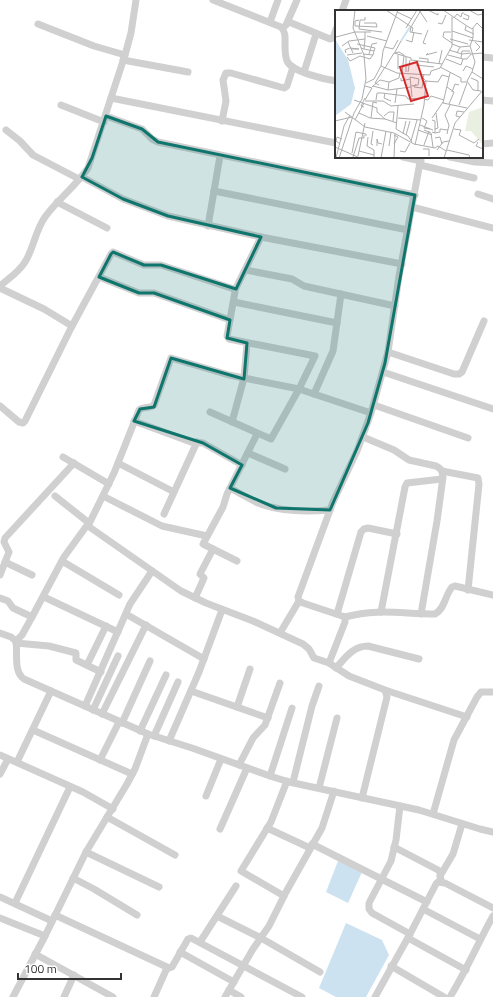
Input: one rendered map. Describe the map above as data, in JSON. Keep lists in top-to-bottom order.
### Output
{
  "scale_bar": "100 m"
}
